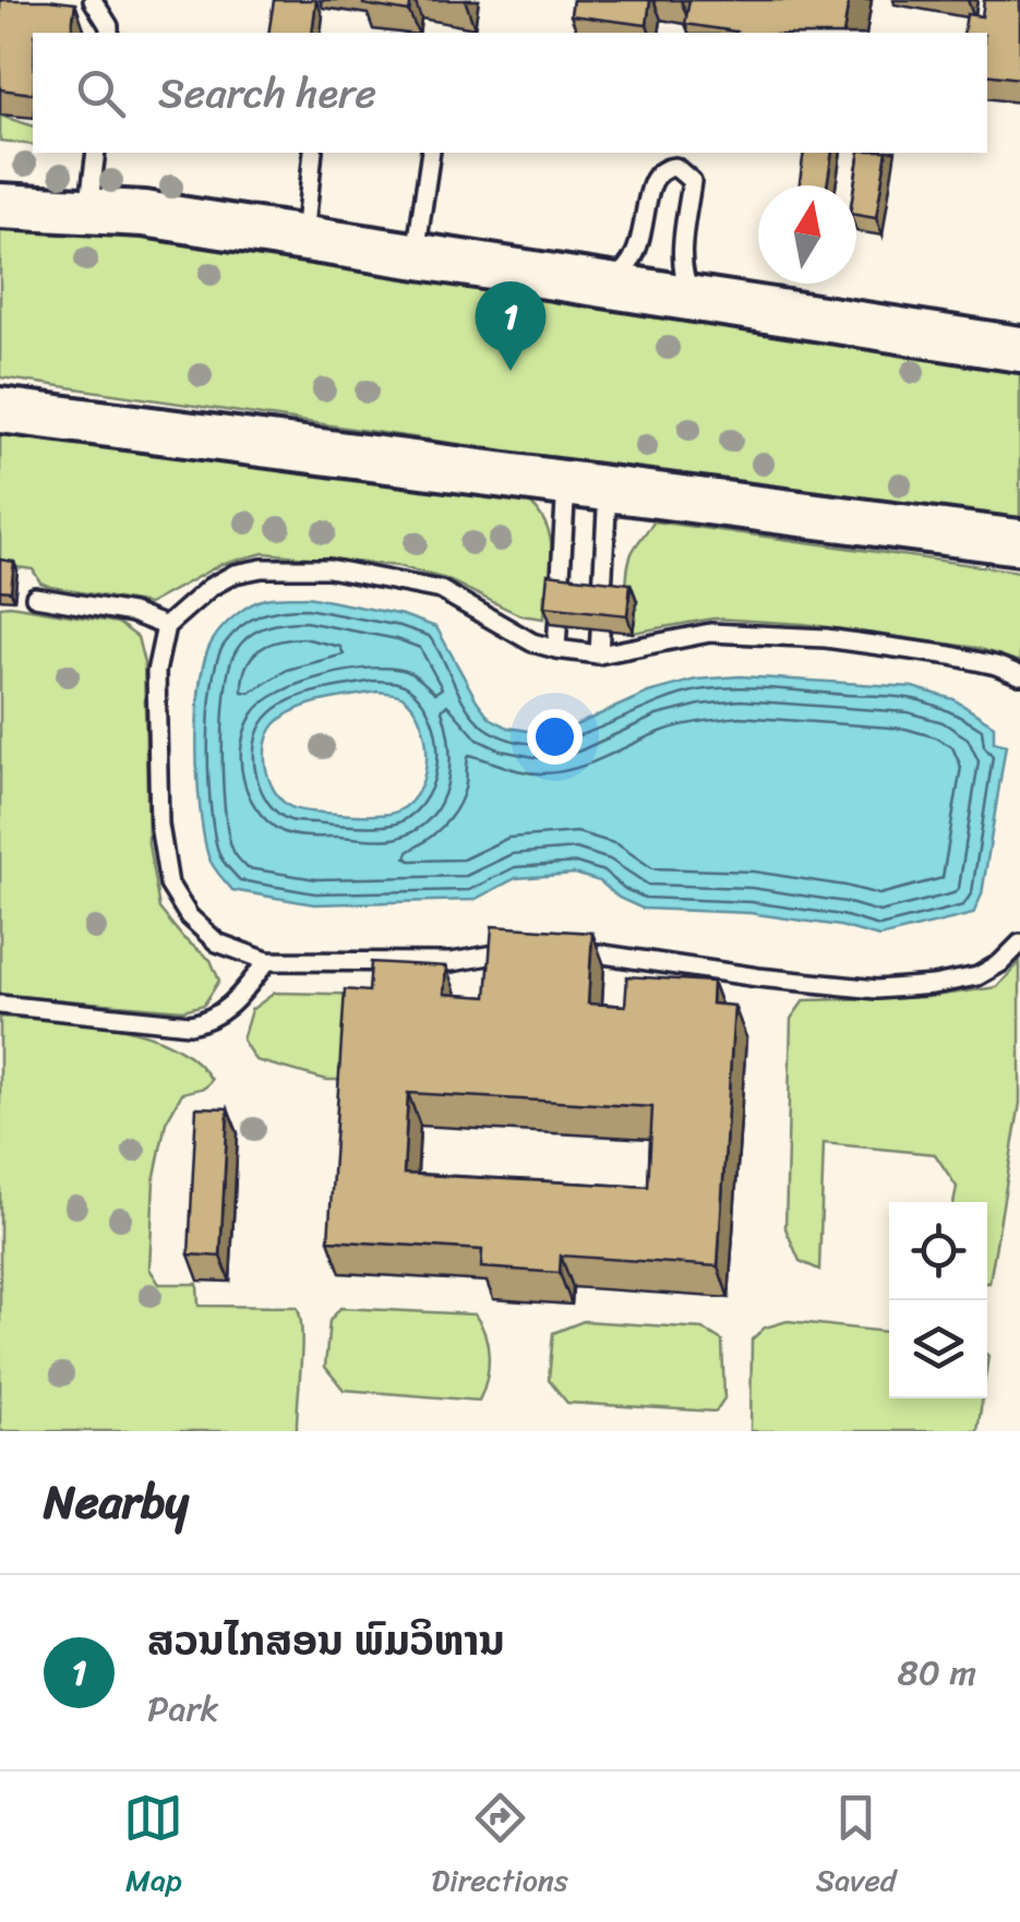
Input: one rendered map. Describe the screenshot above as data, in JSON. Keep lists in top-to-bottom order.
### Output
{
  "north": "top",
  "page": {
    "search": "Search here",
    "pins": "1",
    "heading": "Nearby",
    "list": [
      {
        "mark": "1",
        "name": "ສວນໄກສອນ ພົມວິຫານ",
        "note": "Park",
        "value": "80 m"
      }
    ],
    "nav": ["Map", "Directions", "Saved"]
  }
}
